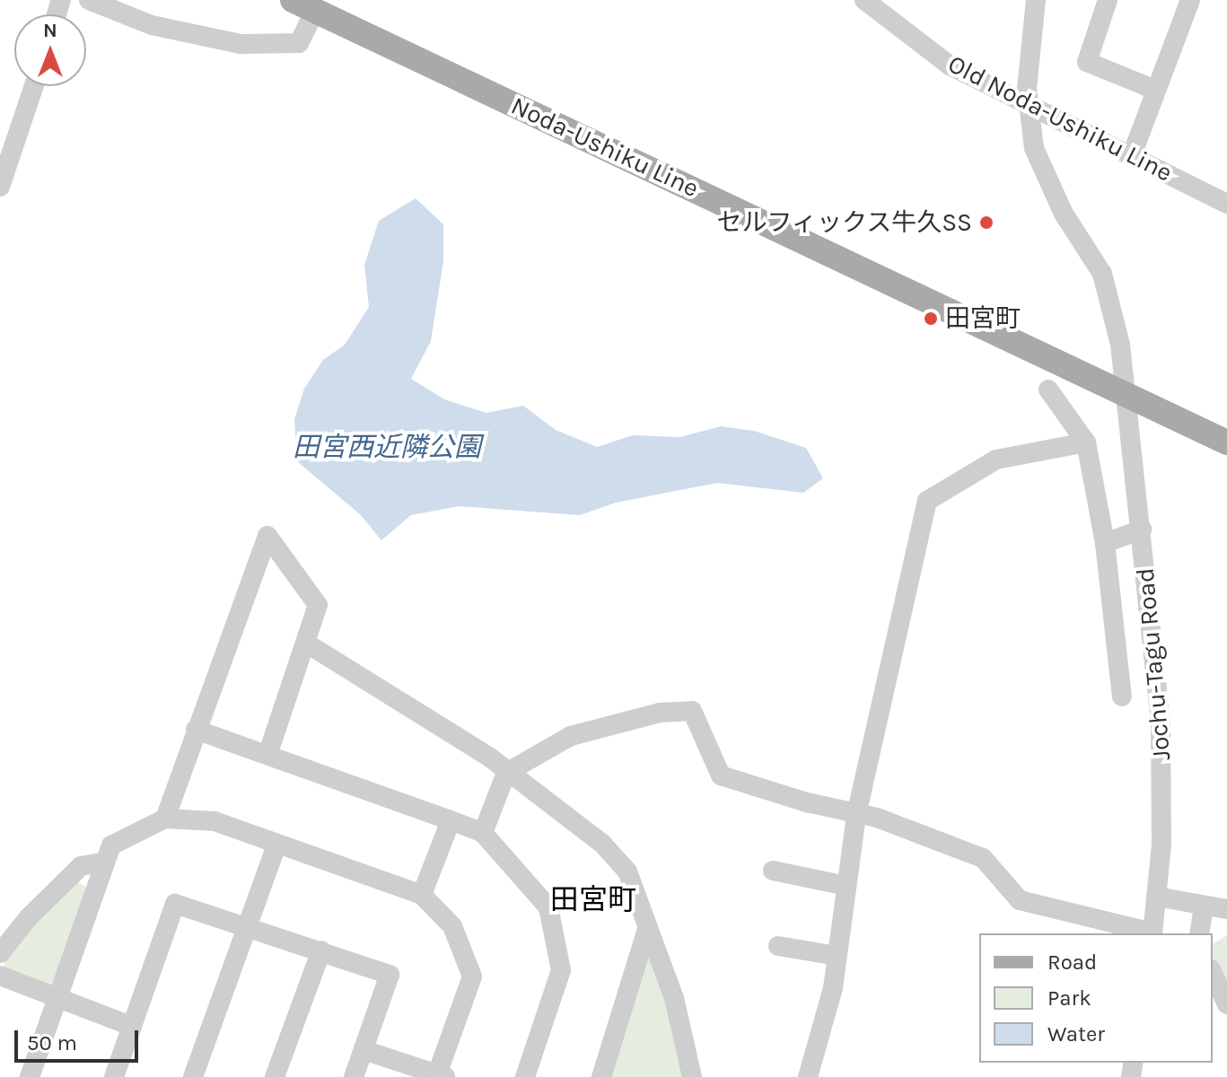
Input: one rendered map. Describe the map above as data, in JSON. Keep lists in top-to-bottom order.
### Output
{
  "streets": {
    "main road": ["Noda-Ushiku Line"],
    "street": ["Old Noda-Ushiku Line", "Jochu-Tagu Road"]
  },
  "crossings": [
    ["Old Noda-Ushiku Line", "Jochu-Tagu Road"],
    ["Noda-Ushiku Line", "Jochu-Tagu Road"]
  ],
  "districts": ["田宮町"],
  "water": ["田宮西近隣公園"],
  "places": ["セルフィックス牛久SS", "田宮町"],
  "legend": ["Road", "Park", "Water"],
  "scale_bar": "50 m",
  "north": "top"
}
